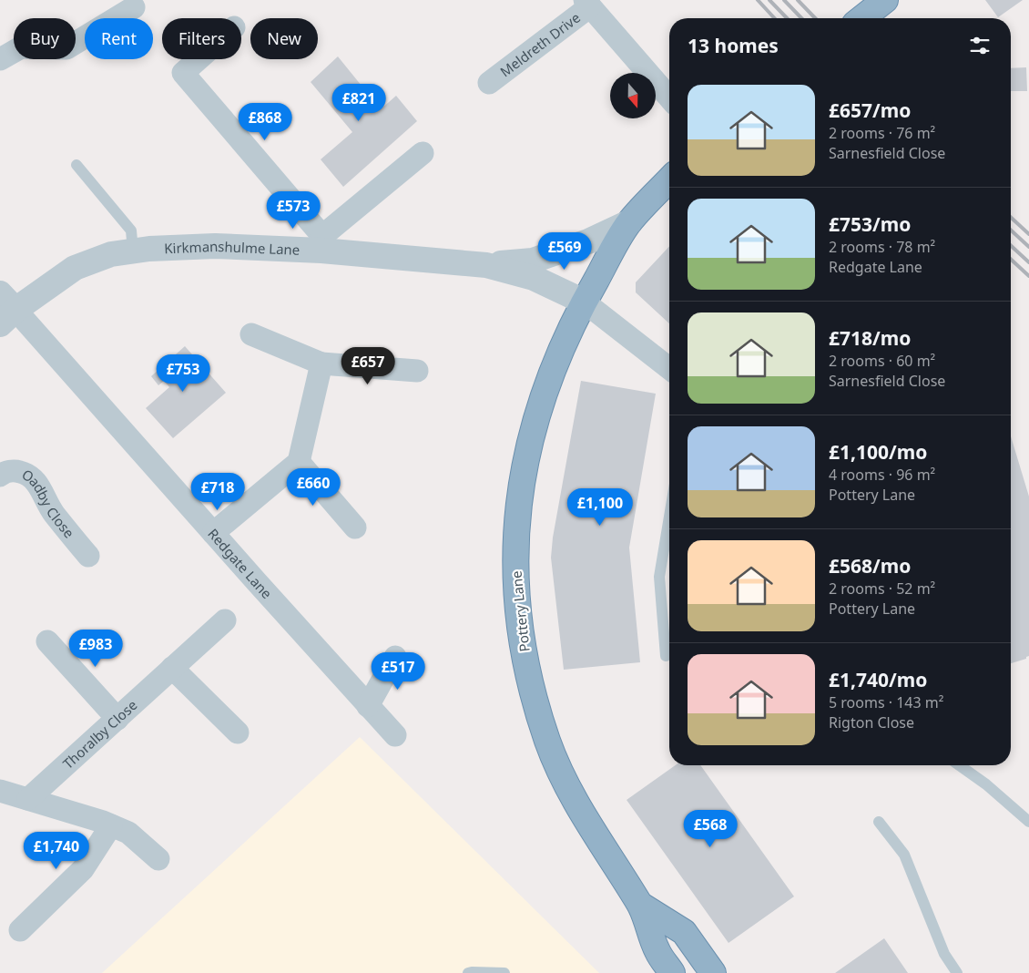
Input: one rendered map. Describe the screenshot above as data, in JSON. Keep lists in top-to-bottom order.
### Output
{
  "streets": {
    "highway": ["Kirkmanshulme Lane", "Pottery Lane"],
    "street": [
      "Meldreth Drive",
      "Oadby Close",
      "Redgate Lane",
      "Thoralby Close"
    ]
  },
  "crossings": [
    ["Kirkmanshulme Lane", "Redgate Lane"],
    ["Kirkmanshulme Lane", "Pottery Lane"]
  ],
  "north": "bottom",
  "page": {
    "chip": [
      "Buy",
      "Rent",
      "Filters",
      "New"
    ],
    "heading": "13 homes",
    "list": [
      {
        "name": "£657/mo",
        "note": "2 rooms · 76 m² · Sarnesfield Close"
      },
      {
        "name": "£753/mo",
        "note": "2 rooms · 78 m² · Redgate Lane"
      },
      {
        "name": "£718/mo",
        "note": "2 rooms · 60 m² · Sarnesfield Close"
      },
      {
        "name": "£1,100/mo",
        "note": "4 rooms · 96 m² · Pottery Lane"
      },
      {
        "name": "£568/mo",
        "note": "2 rooms · 52 m² · Pottery Lane"
      },
      {
        "name": "£1,740/mo",
        "note": "5 rooms · 143 m² · Rigton Close"
      }
    ],
    "price": [
      "£821",
      "£868",
      "£573",
      "£569",
      "£657",
      "£753",
      "£660",
      "£718",
      "£1,100",
      "£983",
      "£517",
      "£568",
      "£1,740"
    ]
  }
}
